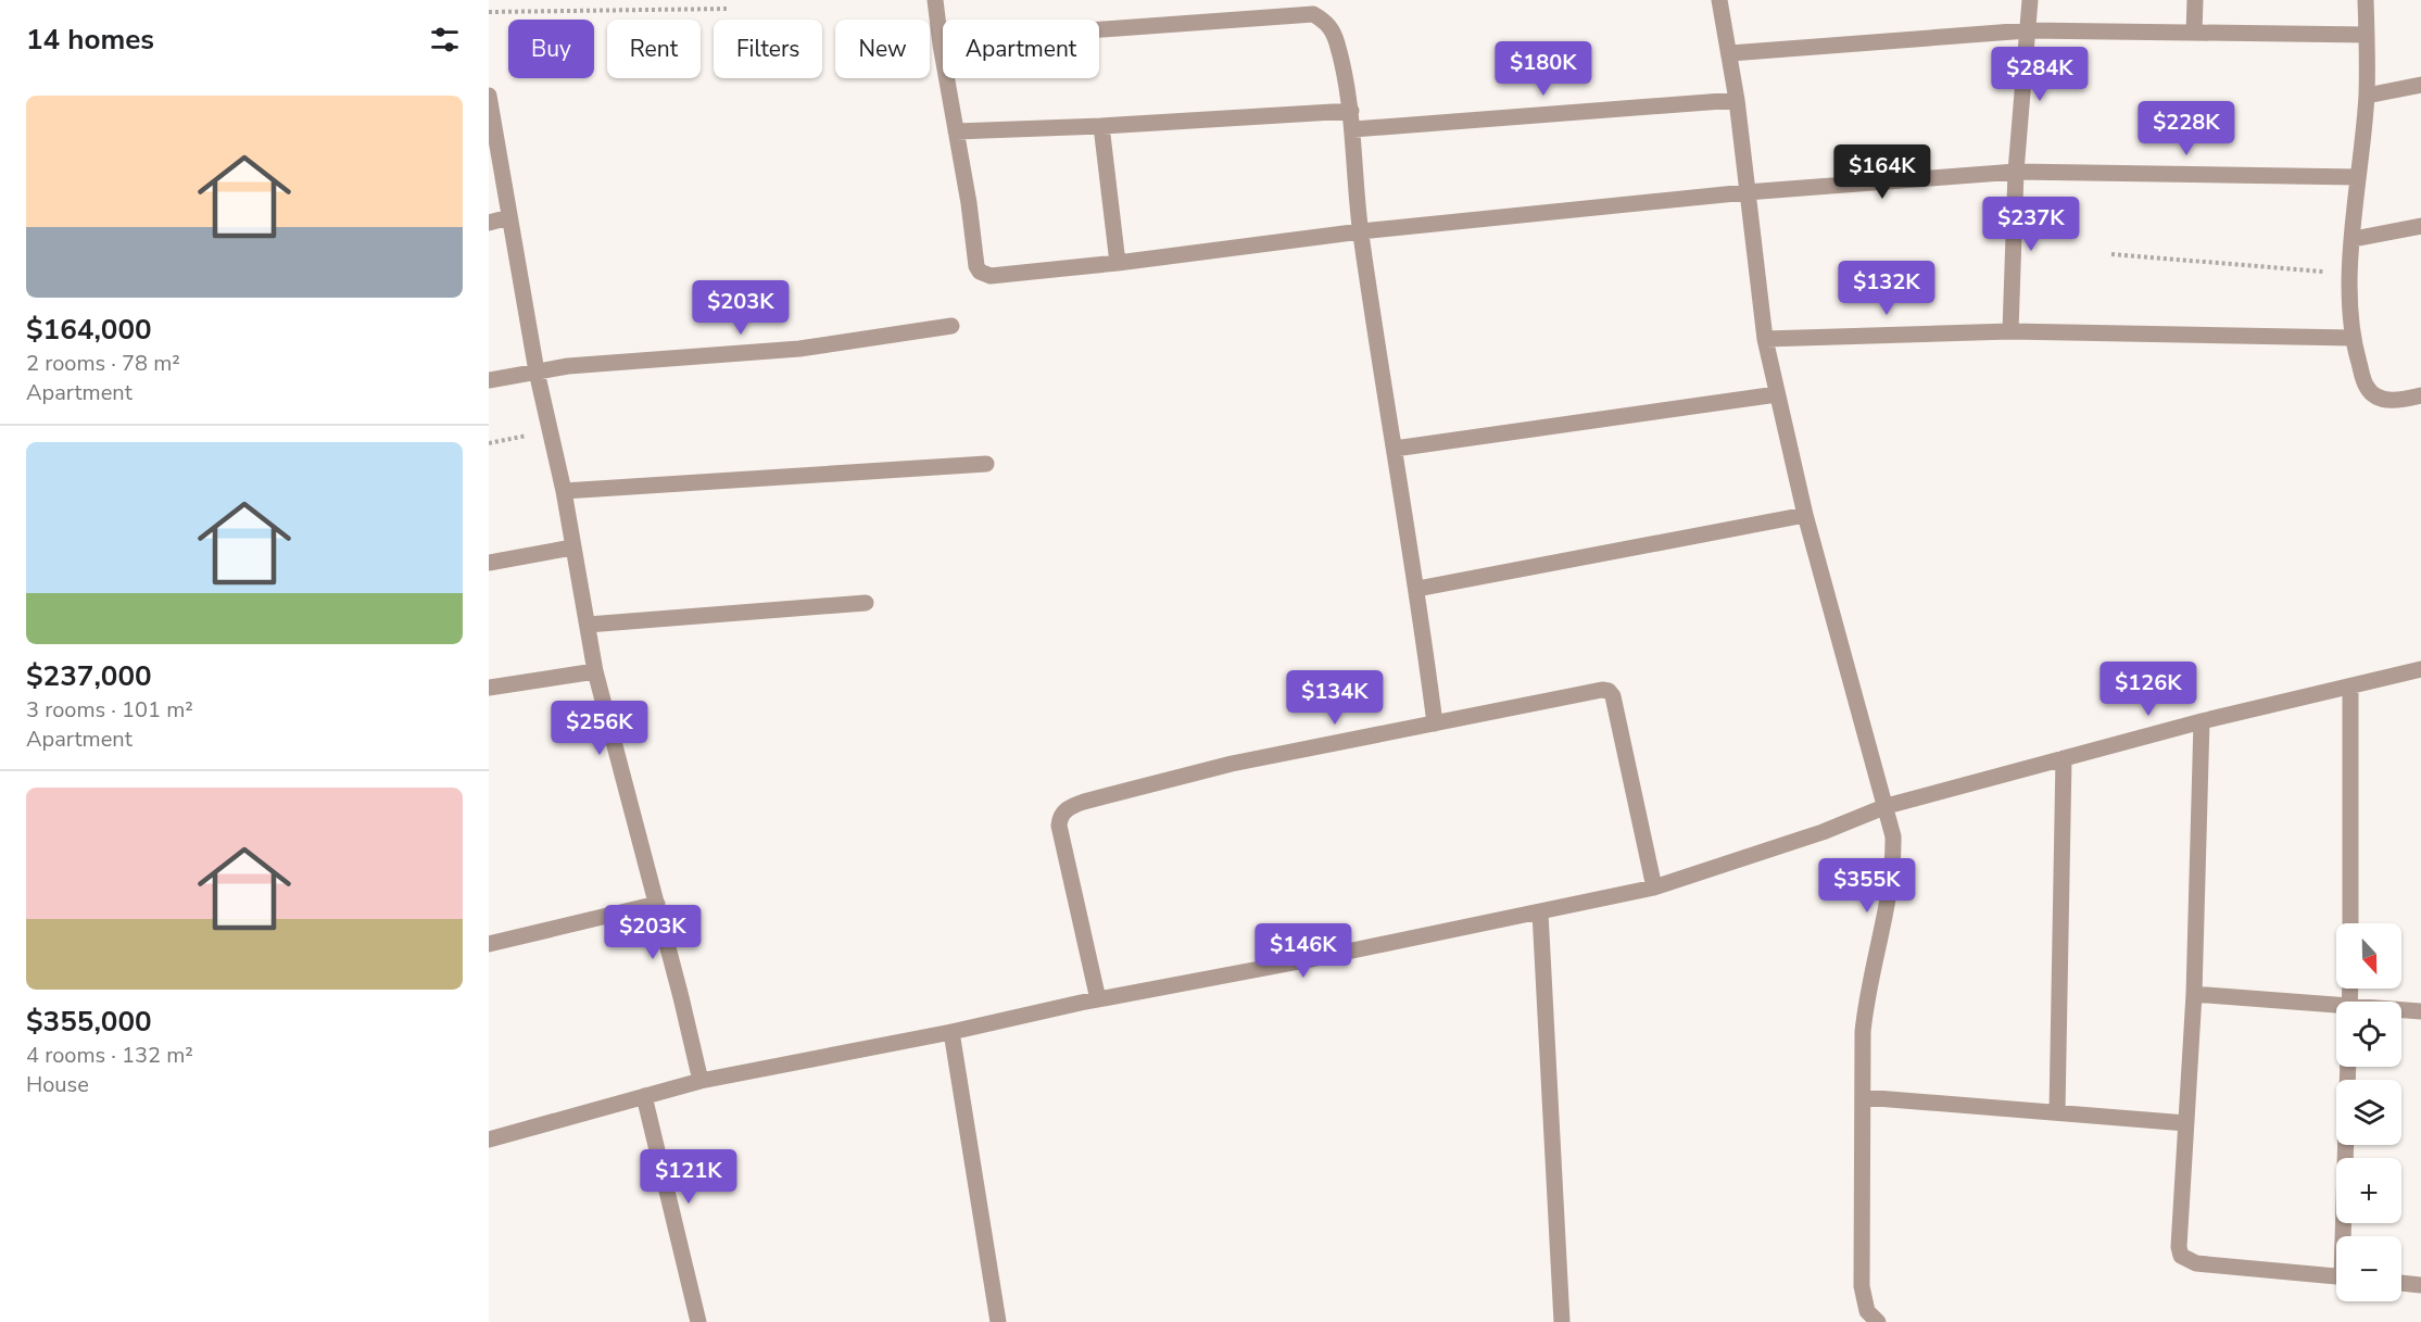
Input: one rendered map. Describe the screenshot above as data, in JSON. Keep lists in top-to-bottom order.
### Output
{
  "north": "bottom",
  "page": {
    "heading": "14 homes",
    "chip": [
      "Buy",
      "Rent",
      "Filters",
      "New",
      "Apartment"
    ],
    "price": [
      "$180K",
      "$284K",
      "$228K",
      "$164K",
      "$237K",
      "$132K",
      "$203K",
      "$126K",
      "$134K",
      "$256K",
      "$355K",
      "$203K",
      "$146K",
      "$121K"
    ],
    "list": [
      {
        "name": "$164,000",
        "note": "2 rooms · 78 m² · Apartment"
      },
      {
        "name": "$237,000",
        "note": "3 rooms · 101 m² · Apartment"
      },
      {
        "name": "$355,000",
        "note": "4 rooms · 132 m² · House"
      }
    ],
    "map_buttons": ["+", "−"]
  }
}
